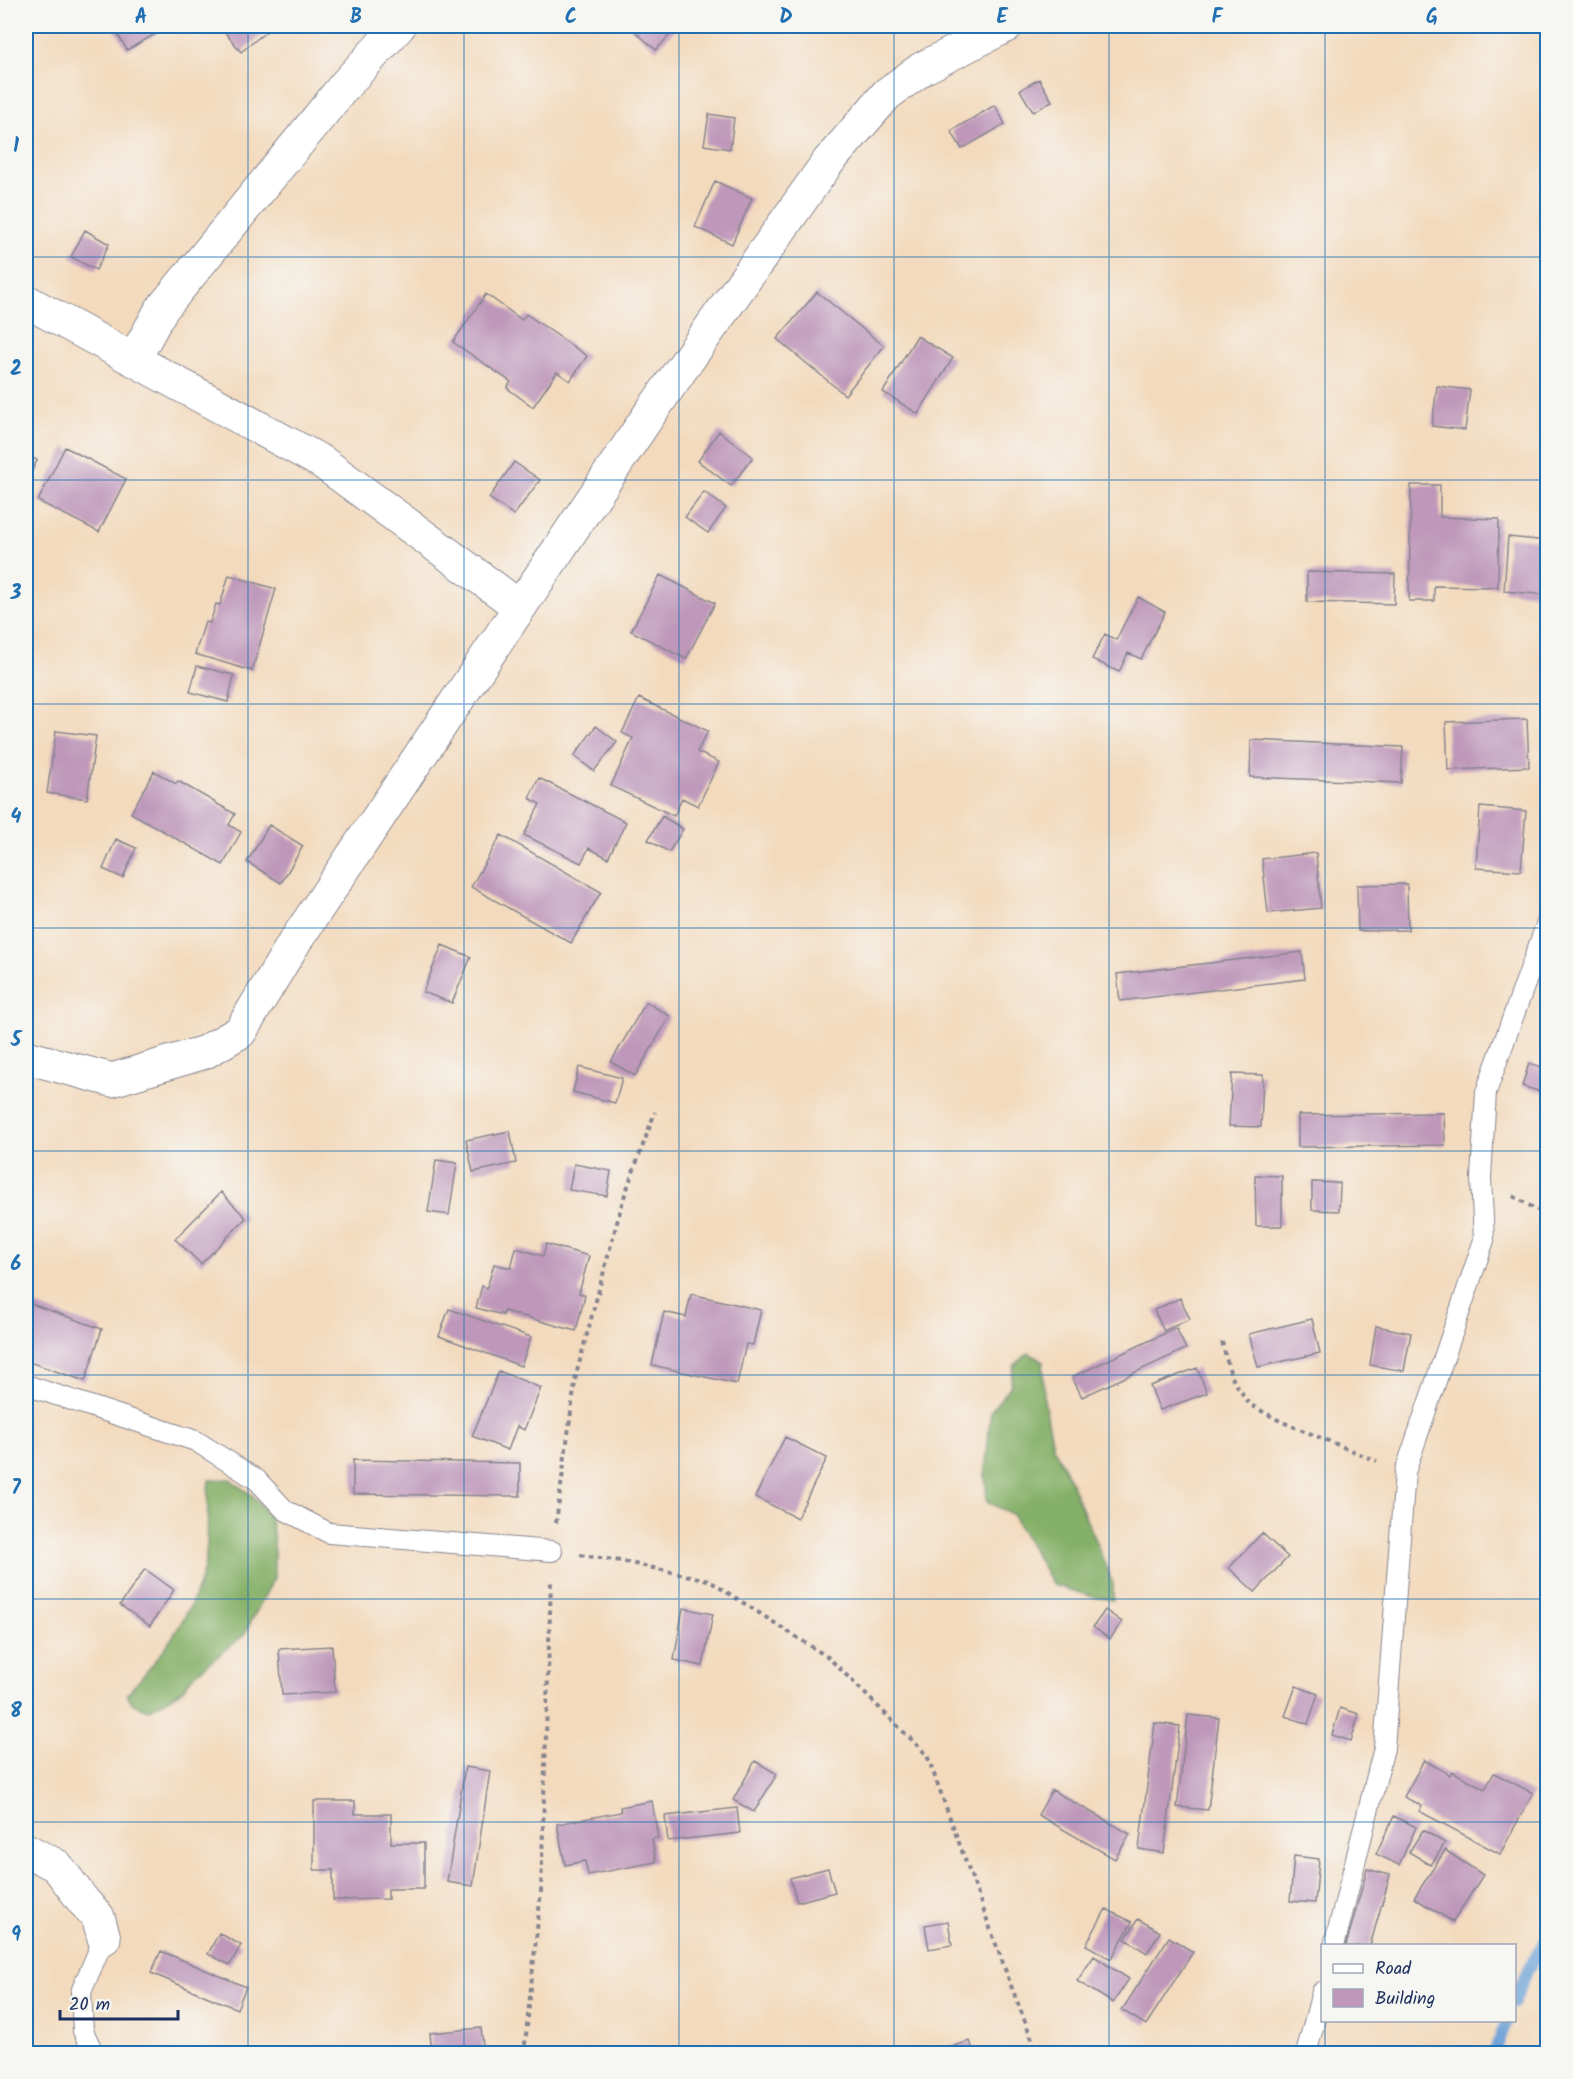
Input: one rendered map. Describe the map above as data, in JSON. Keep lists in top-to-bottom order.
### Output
{
  "legend": ["Road", "Building"],
  "scale_bar": "20 m",
  "grid": {
    "columns": [
      "A",
      "B",
      "C",
      "D",
      "E",
      "F",
      "G"
    ],
    "rows": [
      "1",
      "2",
      "3",
      "4",
      "5",
      "6",
      "7",
      "8",
      "9"
    ]
  }
}
